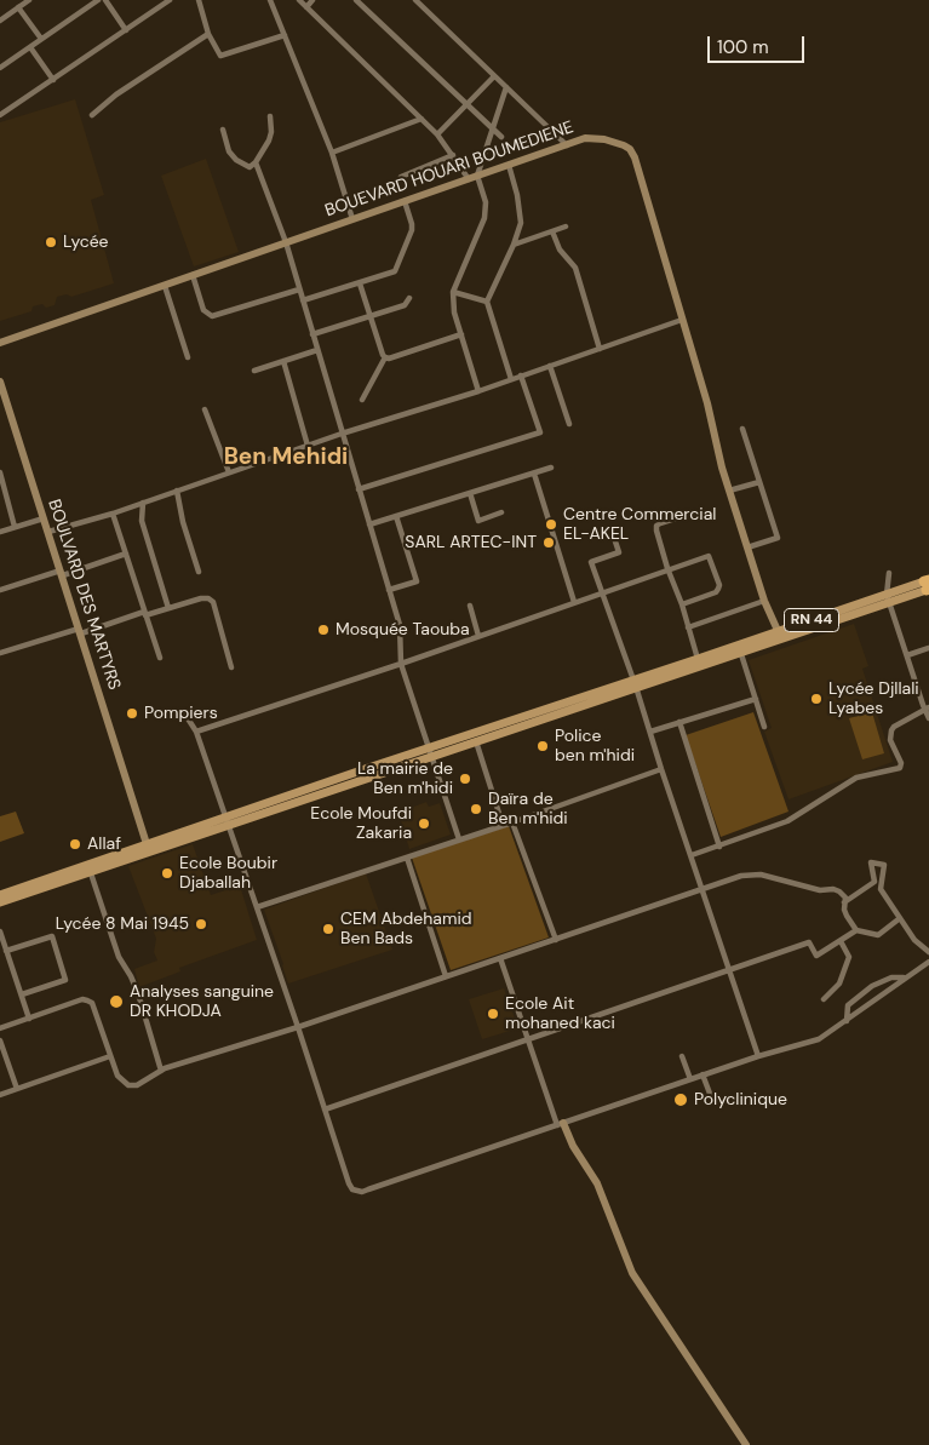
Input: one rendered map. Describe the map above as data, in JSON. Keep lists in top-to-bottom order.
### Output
{
  "streets": {
    "main road": ["RN 44"],
    "street": ["BOUEVARD HOUARI BOUMEDIENE", "BOULVARD DES MARTYRS"]
  },
  "crossings": [
    ["BOUEVARD HOUARI BOUMEDIENE", "RN 44"],
    ["BOULVARD DES MARTYRS", "RN 44"]
  ],
  "districts": ["Ben Mehidi"],
  "places": [
    "Lycée",
    "Centre Commercial EL-AKEL",
    "SARL ARTEC-INT",
    "Mosquée Taouba",
    "Lycée Djllali Lyabes",
    "Pompiers",
    "Police ben m'hidi",
    "La mairie de Ben m'hidi",
    "Daïra de Ben m'hidi",
    "Ecole Moufdi Zakaria",
    "Allaf",
    "Ecole Boubir Djaballah",
    "Lycée 8 Mai 1945",
    "CEM Abdehamid Ben Bads",
    "Analyses sanguine DR KHODJA",
    "Ecole Ait mohaned kaci",
    "Polyclinique"
  ],
  "scale_bar": "100 m"
}
